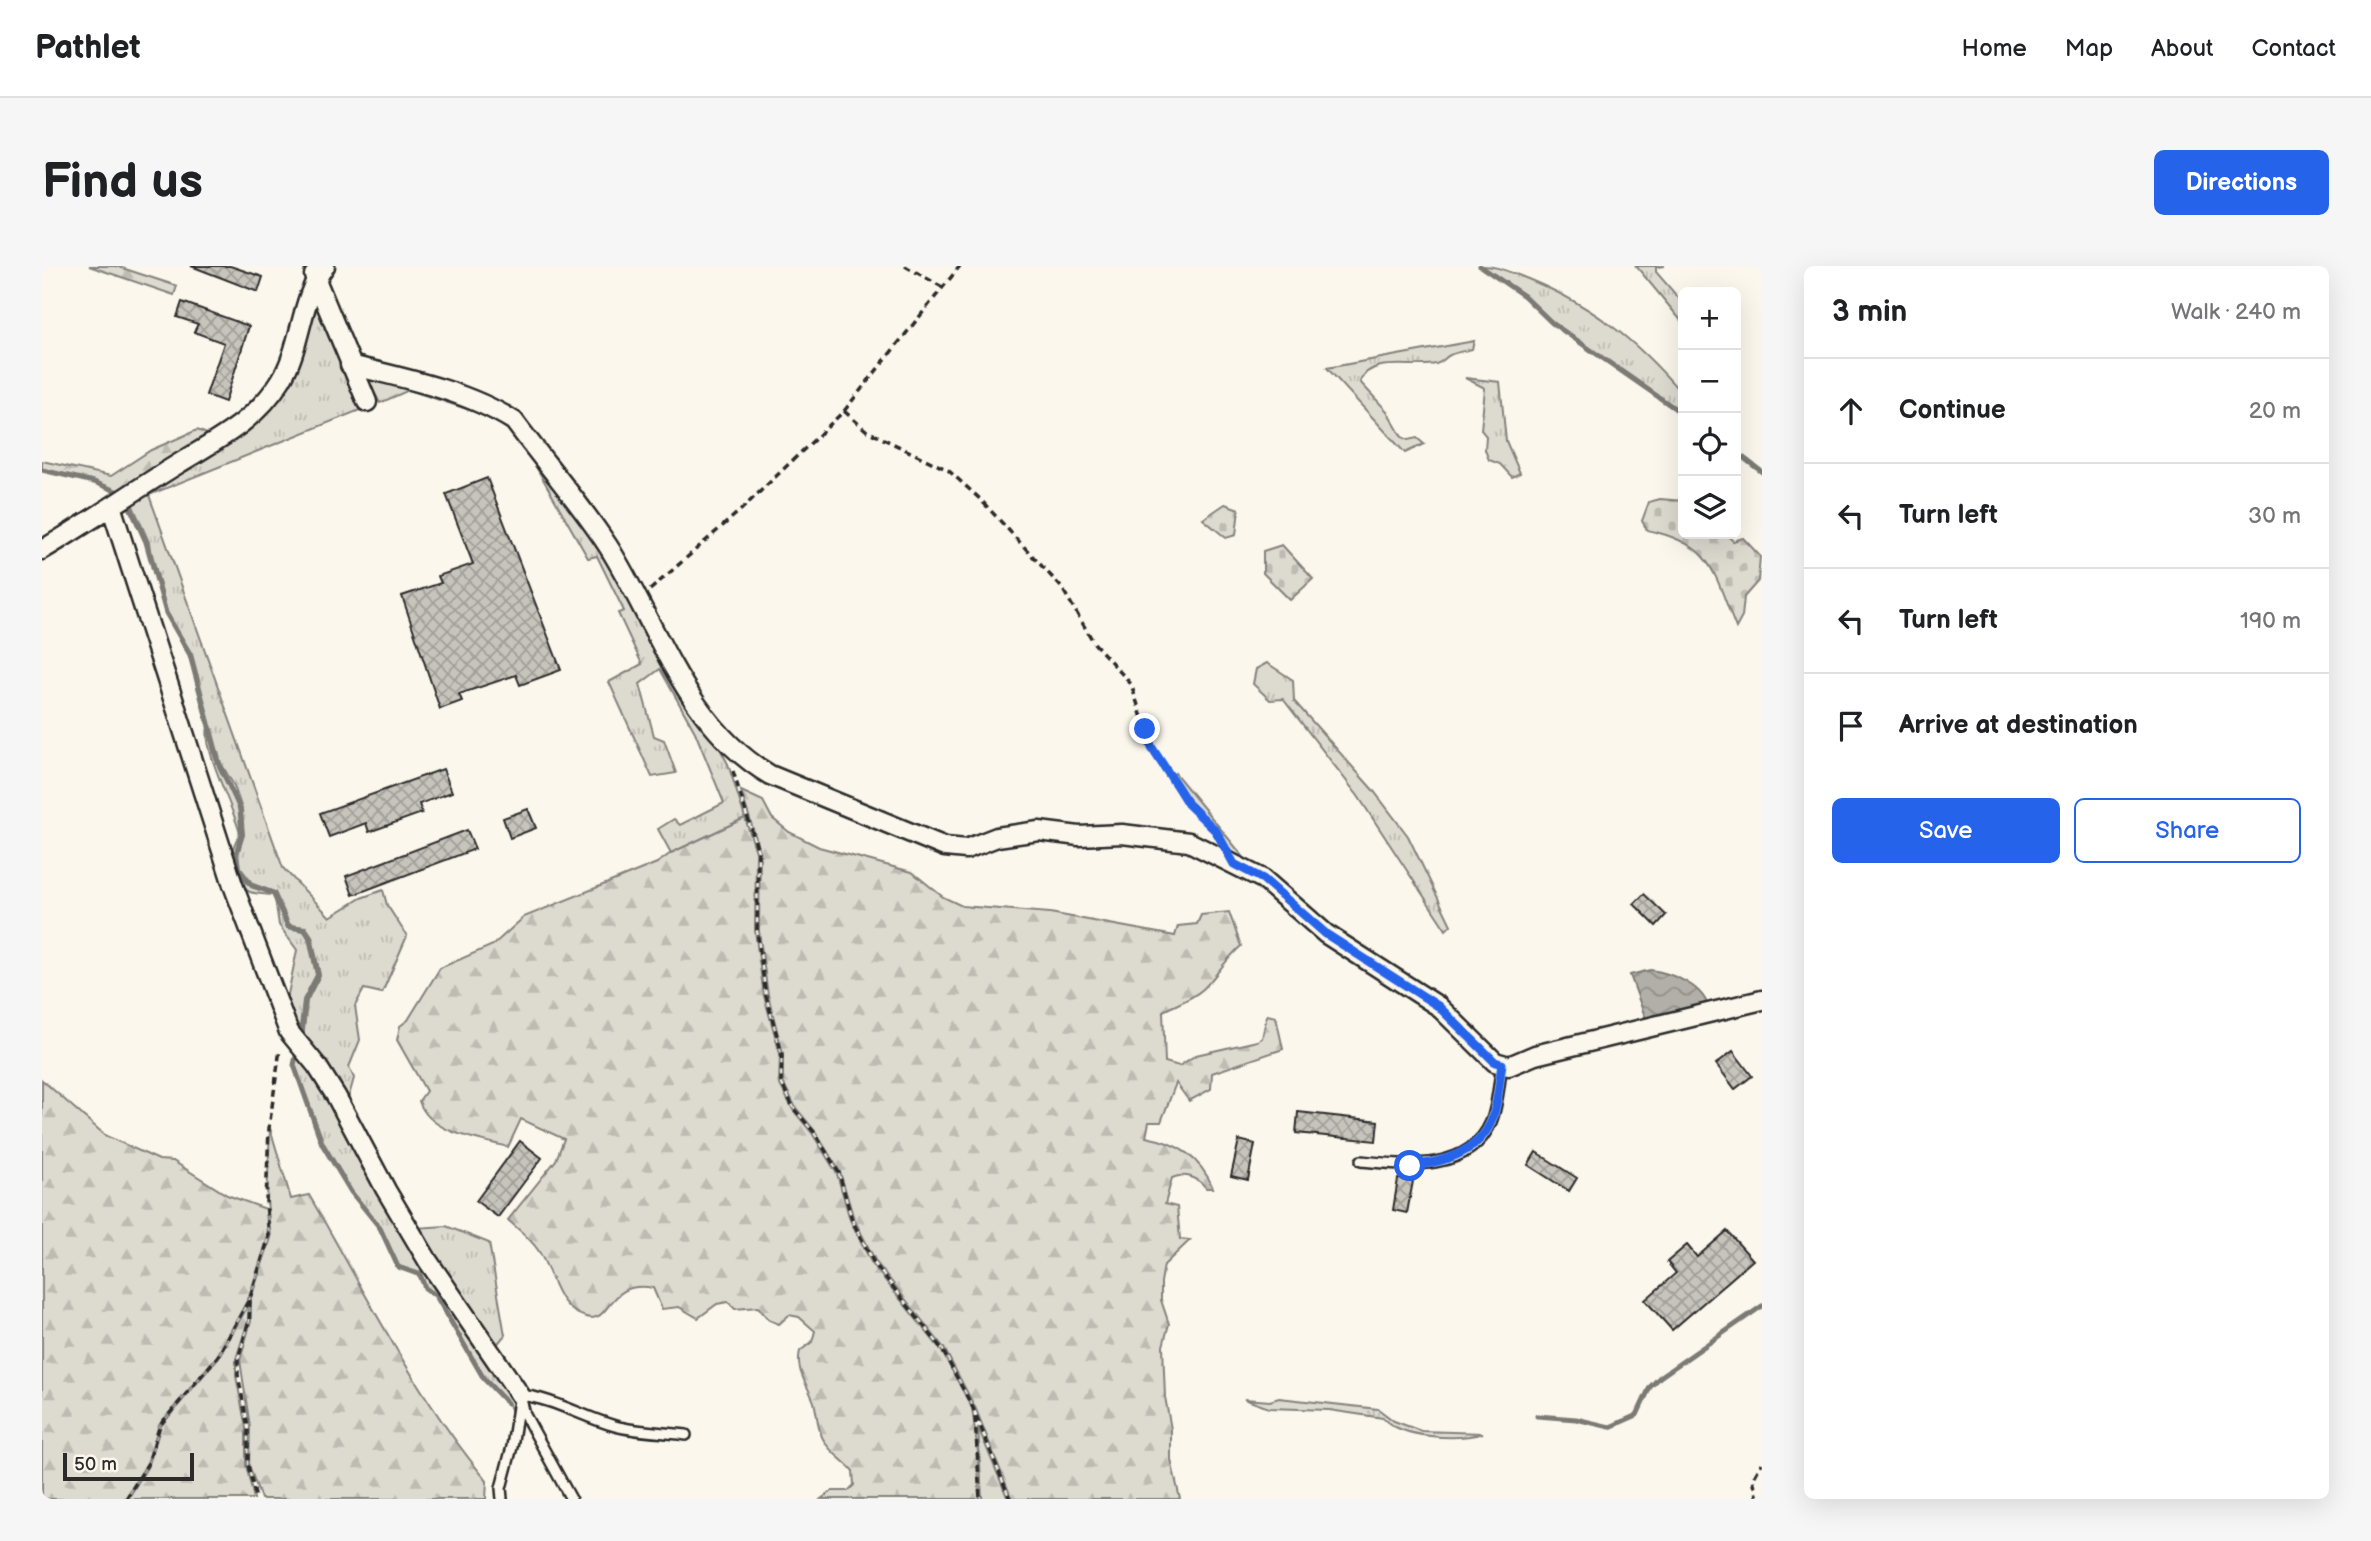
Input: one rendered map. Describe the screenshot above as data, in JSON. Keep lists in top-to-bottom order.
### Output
{
  "scale_bar": "50 m",
  "page": {
    "header": "Pathlet",
    "nav": [
      "Home",
      "Map",
      "About",
      "Contact"
    ],
    "buttons": [
      "Directions",
      ["Save", "Share"]
    ],
    "title": "Find us",
    "heading": ["3 min", "Walk · 240 m"],
    "map_buttons": ["+", "−"],
    "list": [
      ["Continue", "20 m"],
      ["Turn left", "30 m"],
      ["Turn left", "190 m"],
      "Arrive at destination"
    ],
    "scale": "50 m"
  }
}
